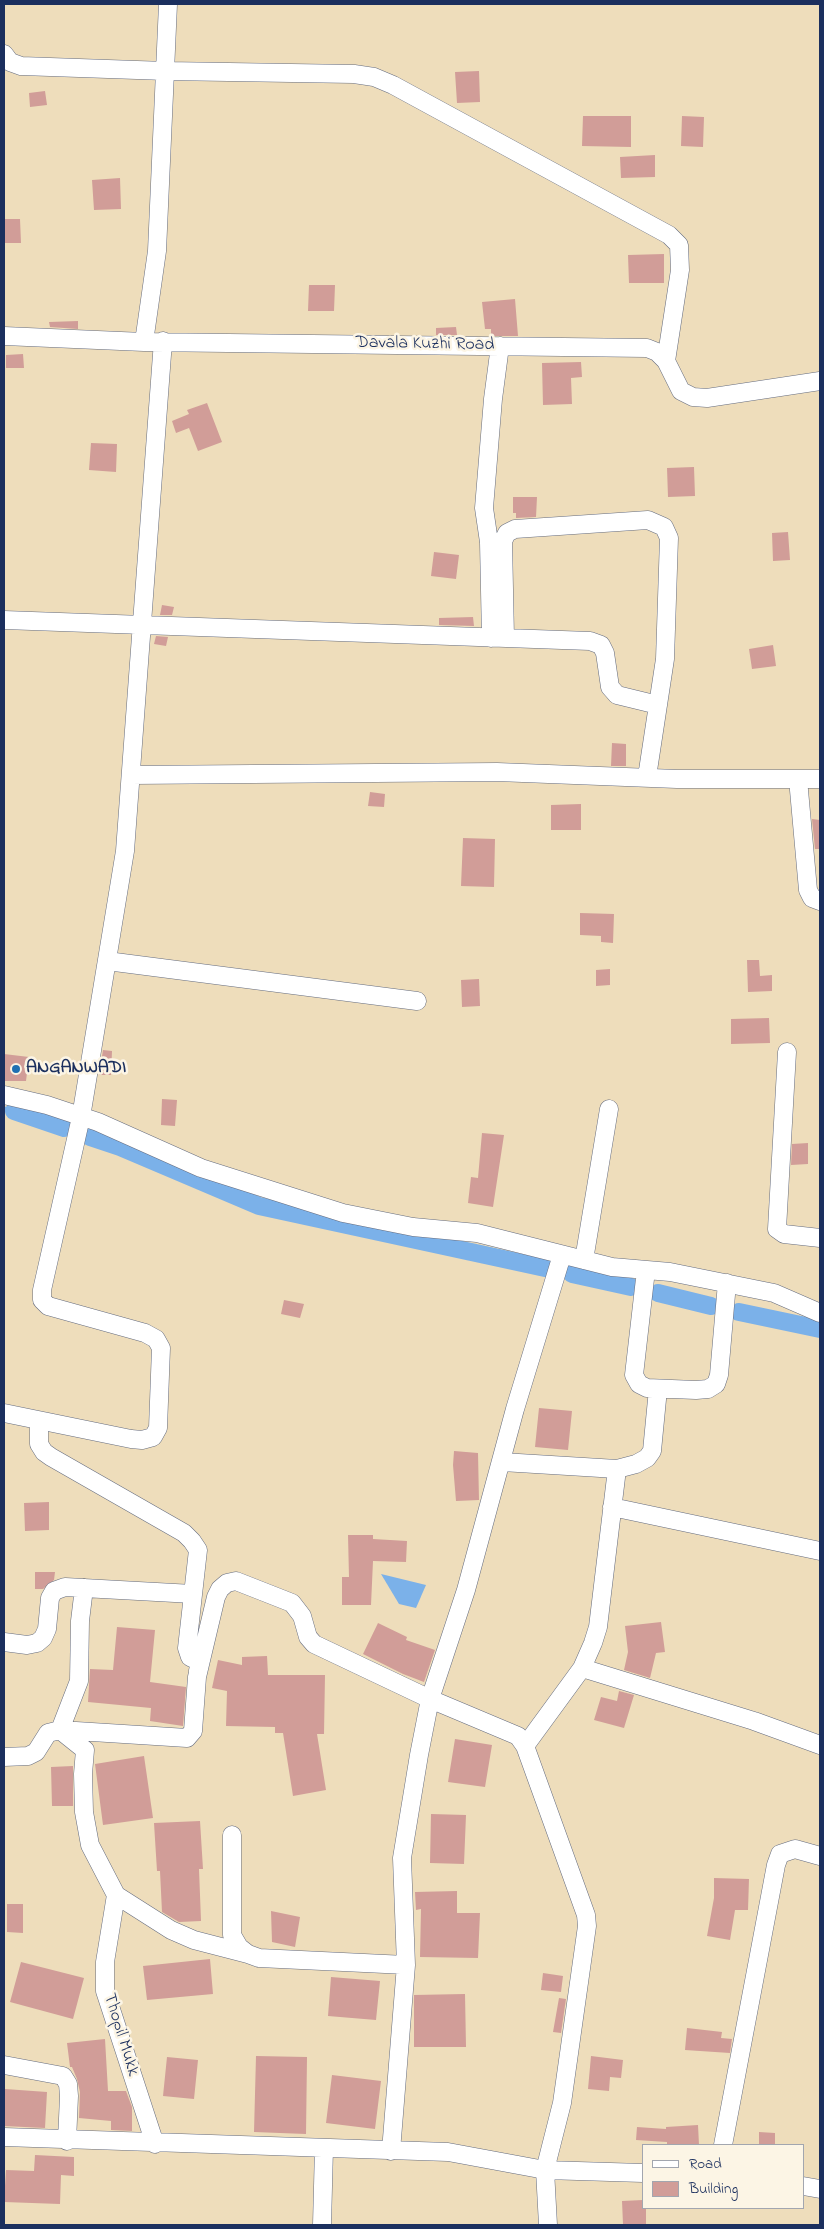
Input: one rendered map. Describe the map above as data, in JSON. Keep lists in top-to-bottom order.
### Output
{
  "streets": {
    "street": ["Davala Kuzhi Road", "Thopil Mukk"]
  },
  "places": ["ANGANWADI"],
  "legend": ["Road", "Building"]
}
